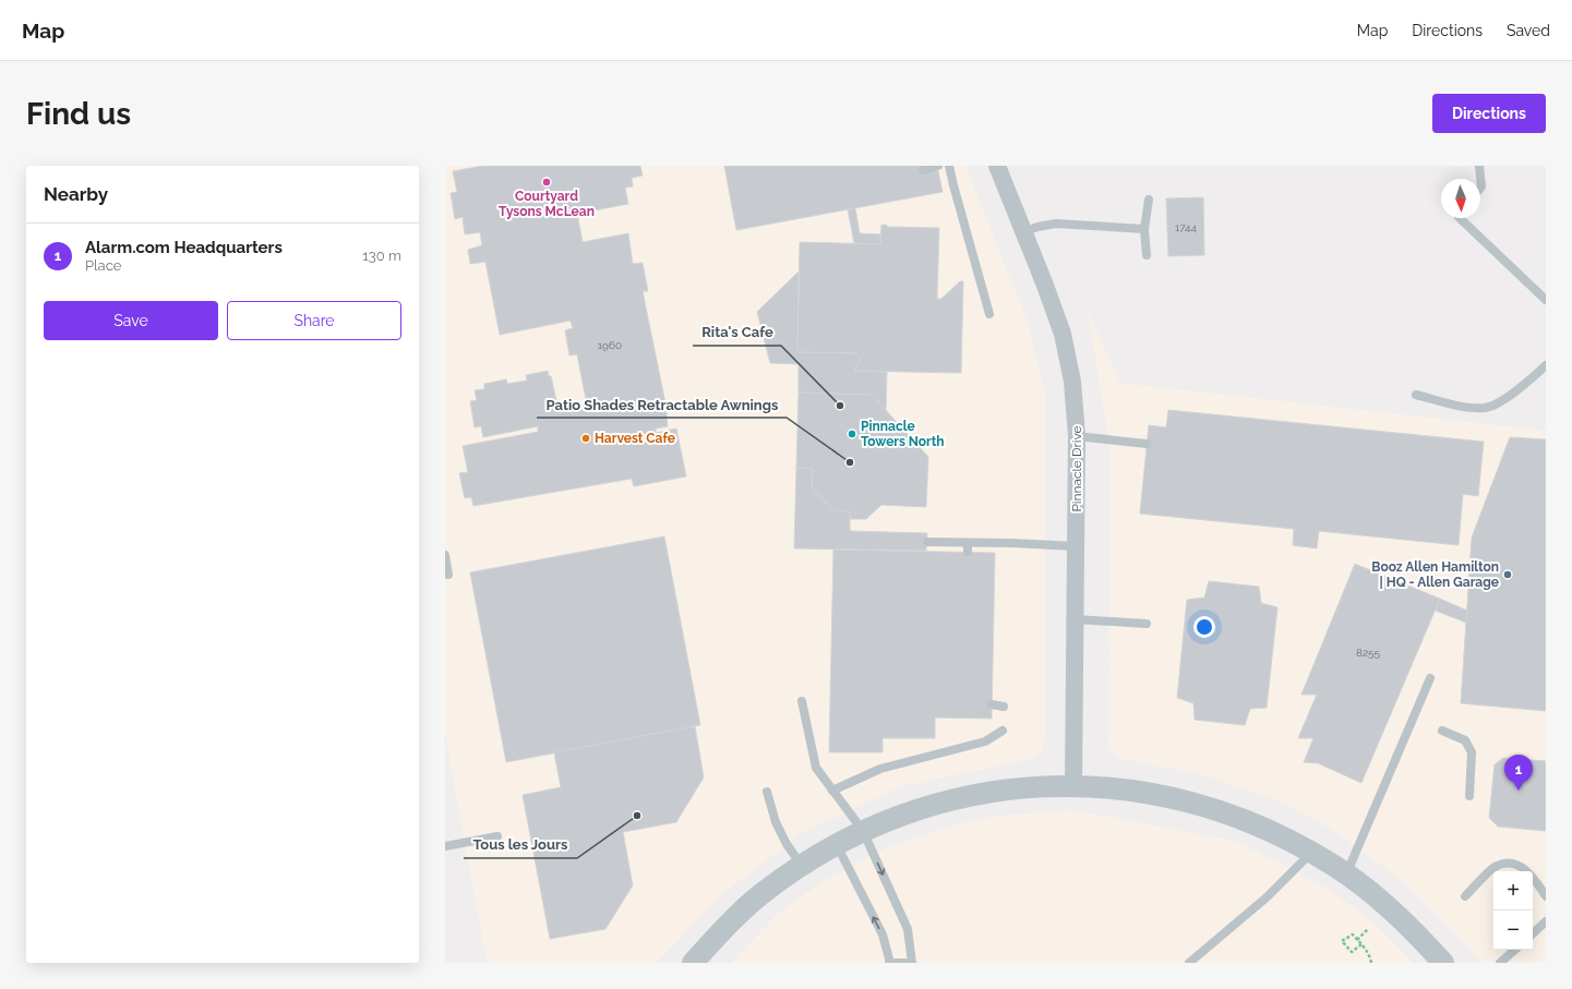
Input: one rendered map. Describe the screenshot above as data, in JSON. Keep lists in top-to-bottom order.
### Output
{
  "streets": {
    "street": ["Pinnacle Drive"]
  },
  "places": [
    "Courtyard Tysons McLean",
    "Rita's Cafe",
    "Pinnacle Towers North",
    "Harvest Cafe",
    "Patio Shades Retractable Awnings",
    "Booz Allen Hamilton | HQ - Allen Garage",
    "Tous les Jours"
  ],
  "house_numbers": ["1744", "1960", "8255"],
  "north": "bottom",
  "page": {
    "header": "Map",
    "nav": ["Map", "Directions", "Saved"],
    "buttons": [
      "Directions",
      ["Save", "Share"]
    ],
    "title": "Find us",
    "heading": "Nearby",
    "list": [
      {
        "mark": "1",
        "name": "Alarm.com Headquarters",
        "note": "Place",
        "value": "130 m"
      }
    ],
    "pins": "1",
    "map_buttons": ["+", "−"]
  }
}
